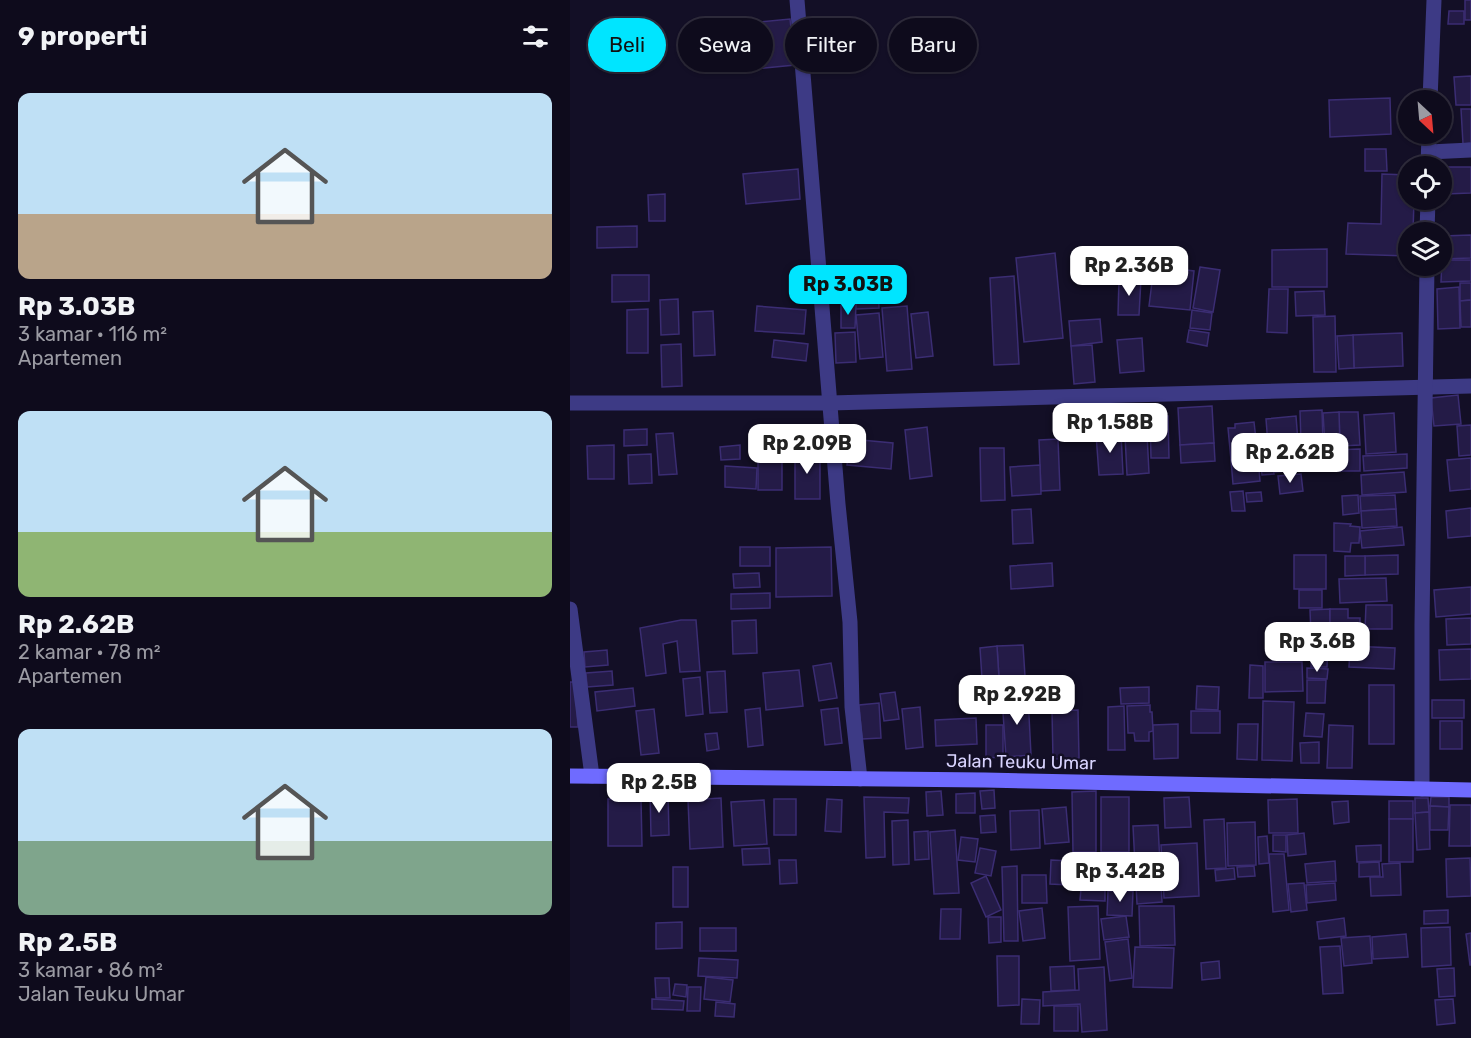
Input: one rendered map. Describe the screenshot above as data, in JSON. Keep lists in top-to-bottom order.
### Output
{
  "streets": {
    "main road": ["Jalan Teuku Umar"]
  },
  "north": "bottom right",
  "page": {
    "heading": "9 properti",
    "chip": [
      "Beli",
      "Sewa",
      "Filter",
      "Baru"
    ],
    "list": [
      {
        "name": "Rp 3.03B",
        "note": "3 kamar · 116 m² · Apartemen"
      },
      {
        "name": "Rp 2.62B",
        "note": "2 kamar · 78 m² · Apartemen"
      },
      {
        "name": "Rp 2.5B",
        "note": "3 kamar · 86 m² · Jalan Teuku Umar"
      }
    ],
    "price": [
      "Rp 2.36B",
      "Rp 3.03B",
      "Rp 1.58B",
      "Rp 2.09B",
      "Rp 2.62B",
      "Rp 3.6B",
      "Rp 2.92B",
      "Rp 2.5B",
      "Rp 3.42B"
    ]
  }
}
